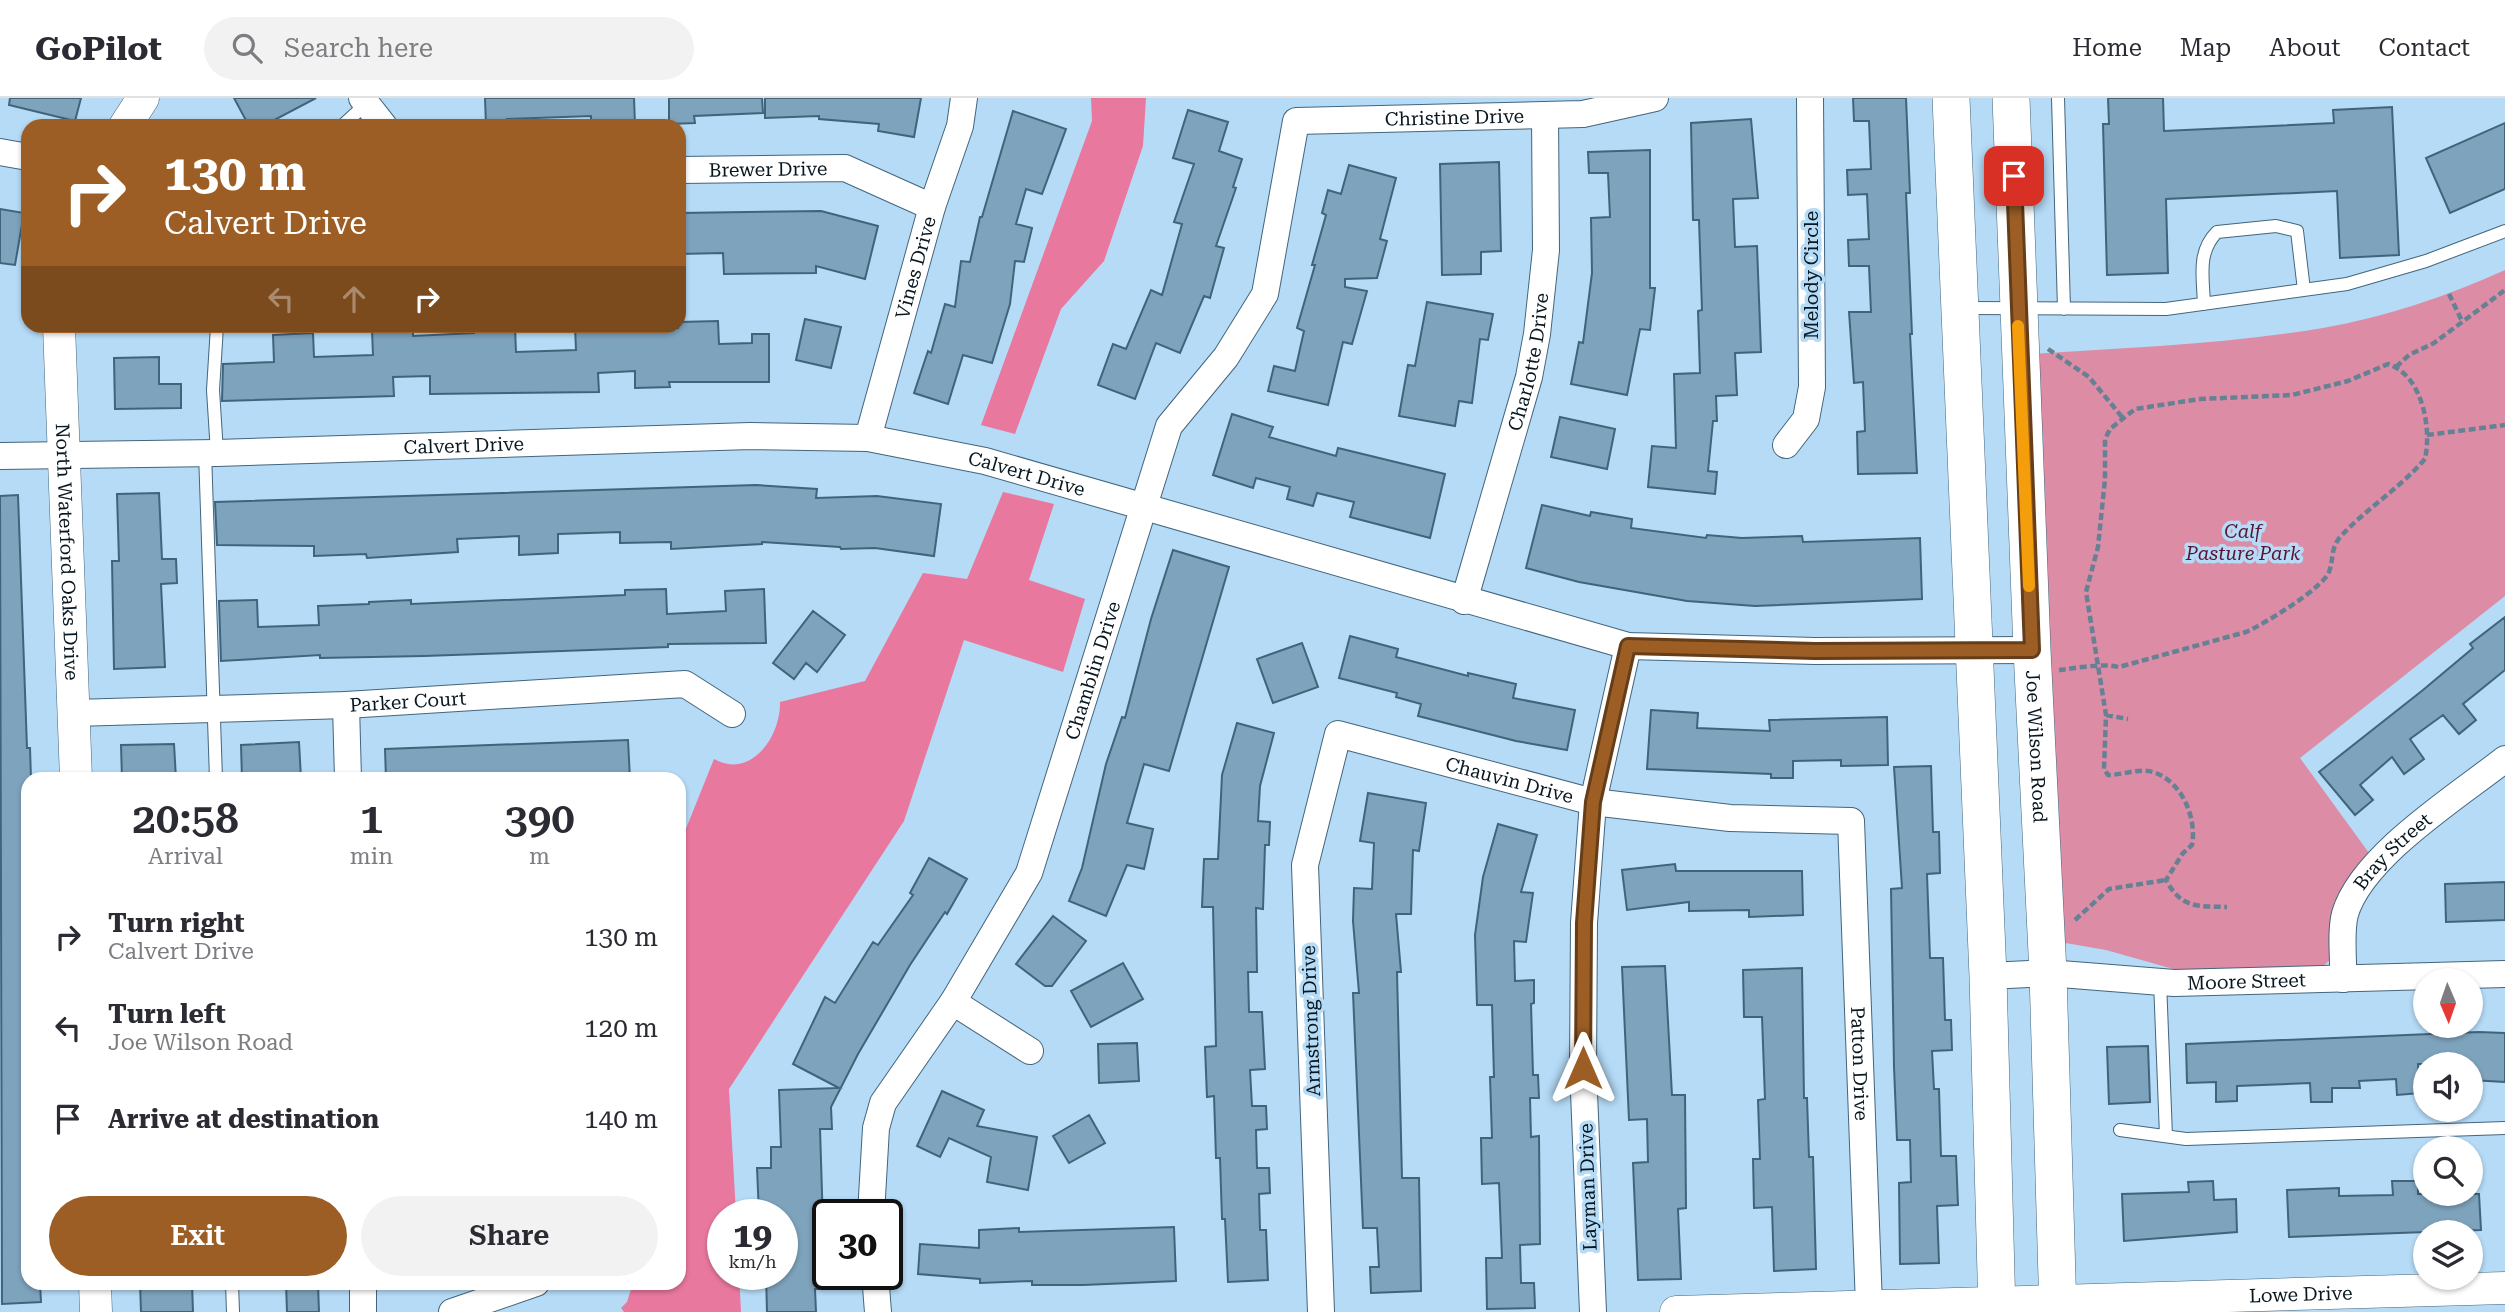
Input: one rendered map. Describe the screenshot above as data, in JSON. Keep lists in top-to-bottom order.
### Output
{
  "streets": {
    "main road": ["Joe Wilson Road"],
    "street": [
      "Christine Drive",
      "Brewer Drive",
      "Vines Drive",
      "Melody Circle",
      "Charlotte Drive",
      "Calvert Drive",
      "North Waterford Oaks Drive",
      "Chamblin Drive",
      "Parker Court",
      "Chauvin Drive",
      "Bray Street",
      "Moore Street",
      "Armstrong Drive",
      "Patton Drive",
      "Layman Drive",
      "Lowe Drive"
    ]
  },
  "crossings": [
    ["Christine Drive", "Charlotte Drive"],
    ["Christine Drive", "Chamblin Drive"],
    ["Brewer Drive", "Vines Drive"],
    ["Vines Drive", "Calvert Drive"],
    ["Charlotte Drive", "Calvert Drive"],
    ["Calvert Drive", "North Waterford Oaks Drive"],
    ["Calvert Drive", "Chamblin Drive"],
    ["Calvert Drive", "Joe Wilson Road"],
    ["Calvert Drive", "Layman Drive"],
    ["North Waterford Oaks Drive", "Parker Court"],
    ["Joe Wilson Road", "Moore Street"],
    ["Joe Wilson Road", "Lowe Drive"],
    ["Chauvin Drive", "Armstrong Drive"],
    ["Chauvin Drive", "Patton Drive"],
    ["Chauvin Drive", "Layman Drive"],
    ["Bray Street", "Moore Street"],
    ["Patton Drive", "Lowe Drive"]
  ],
  "parks": ["Calf Pasture Park"],
  "north": "bottom",
  "page": {
    "header": "GoPilot",
    "search": "Search here",
    "nav": [
      "Home",
      "Map",
      "About",
      "Contact"
    ],
    "turn": ["130 m", "Calvert Drive"],
    "eta": [
      "20:58",
      "Arrival",
      "1",
      "min",
      "390",
      "m"
    ],
    "list": [
      {
        "name": "Turn right",
        "note": "Calvert Drive",
        "value": "130 m"
      },
      {
        "name": "Turn left",
        "note": "Joe Wilson Road",
        "value": "120 m"
      },
      {
        "name": "Arrive at destination",
        "value": "140 m"
      }
    ],
    "buttons": ["Exit", "Share"],
    "speed": "19 km/h",
    "limit": "30"
  }
}
